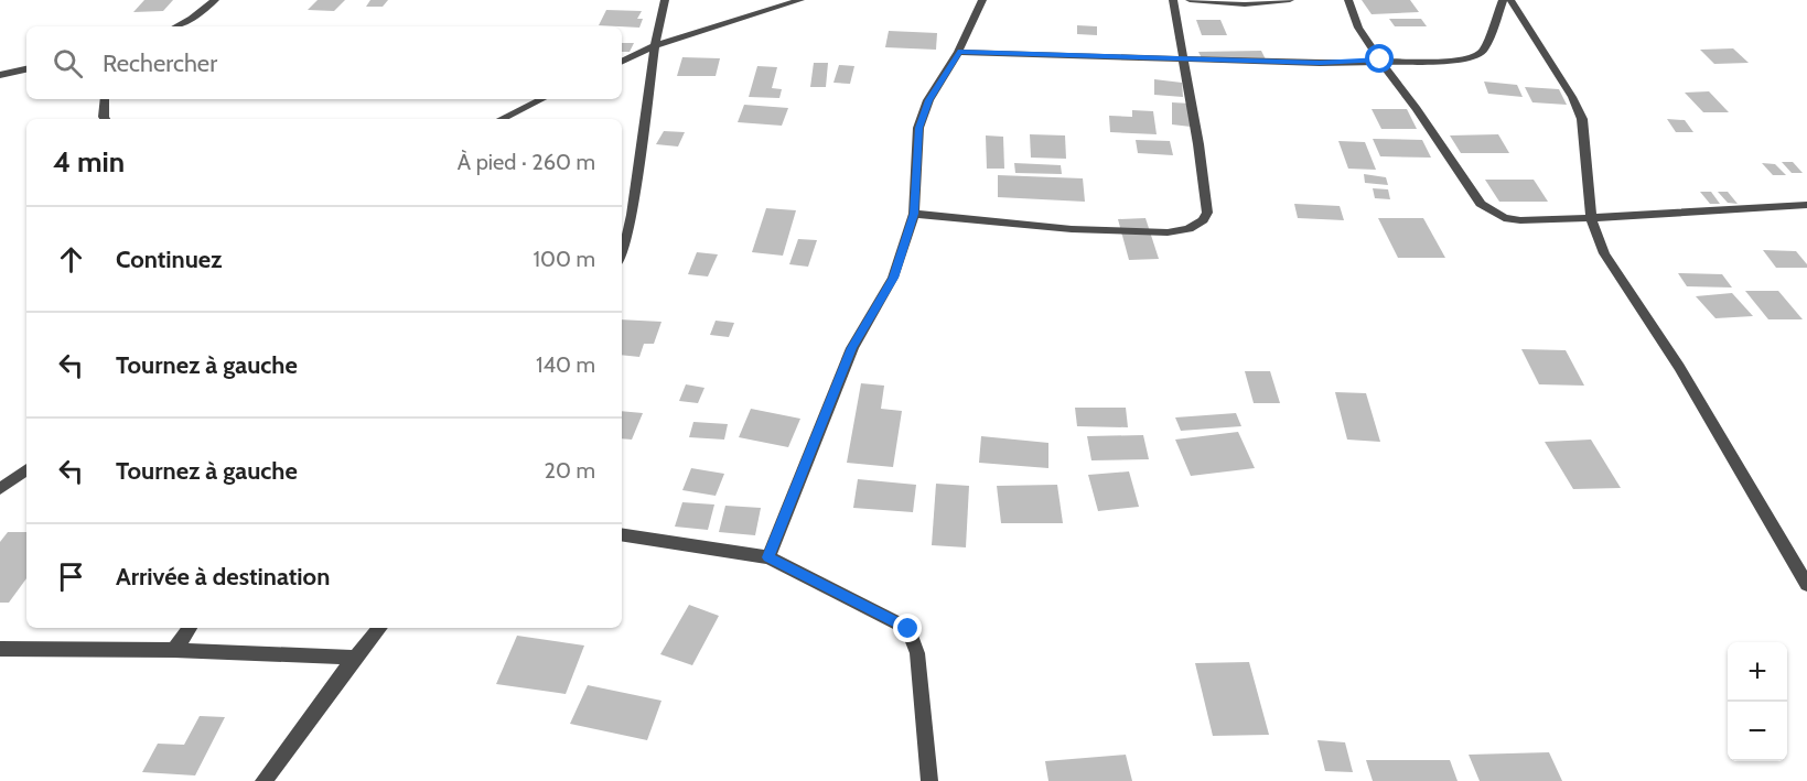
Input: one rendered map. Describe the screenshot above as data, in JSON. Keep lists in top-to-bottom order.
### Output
{
  "page": {
    "search": "Rechercher",
    "heading": ["4 min", "À pied · 260 m"],
    "list": [
      ["Continuez", "100 m"],
      ["Tournez à gauche", "140 m"],
      ["Tournez à gauche", "20 m"],
      "Arrivée à destination"
    ],
    "map_buttons": ["+", "−"]
  }
}
